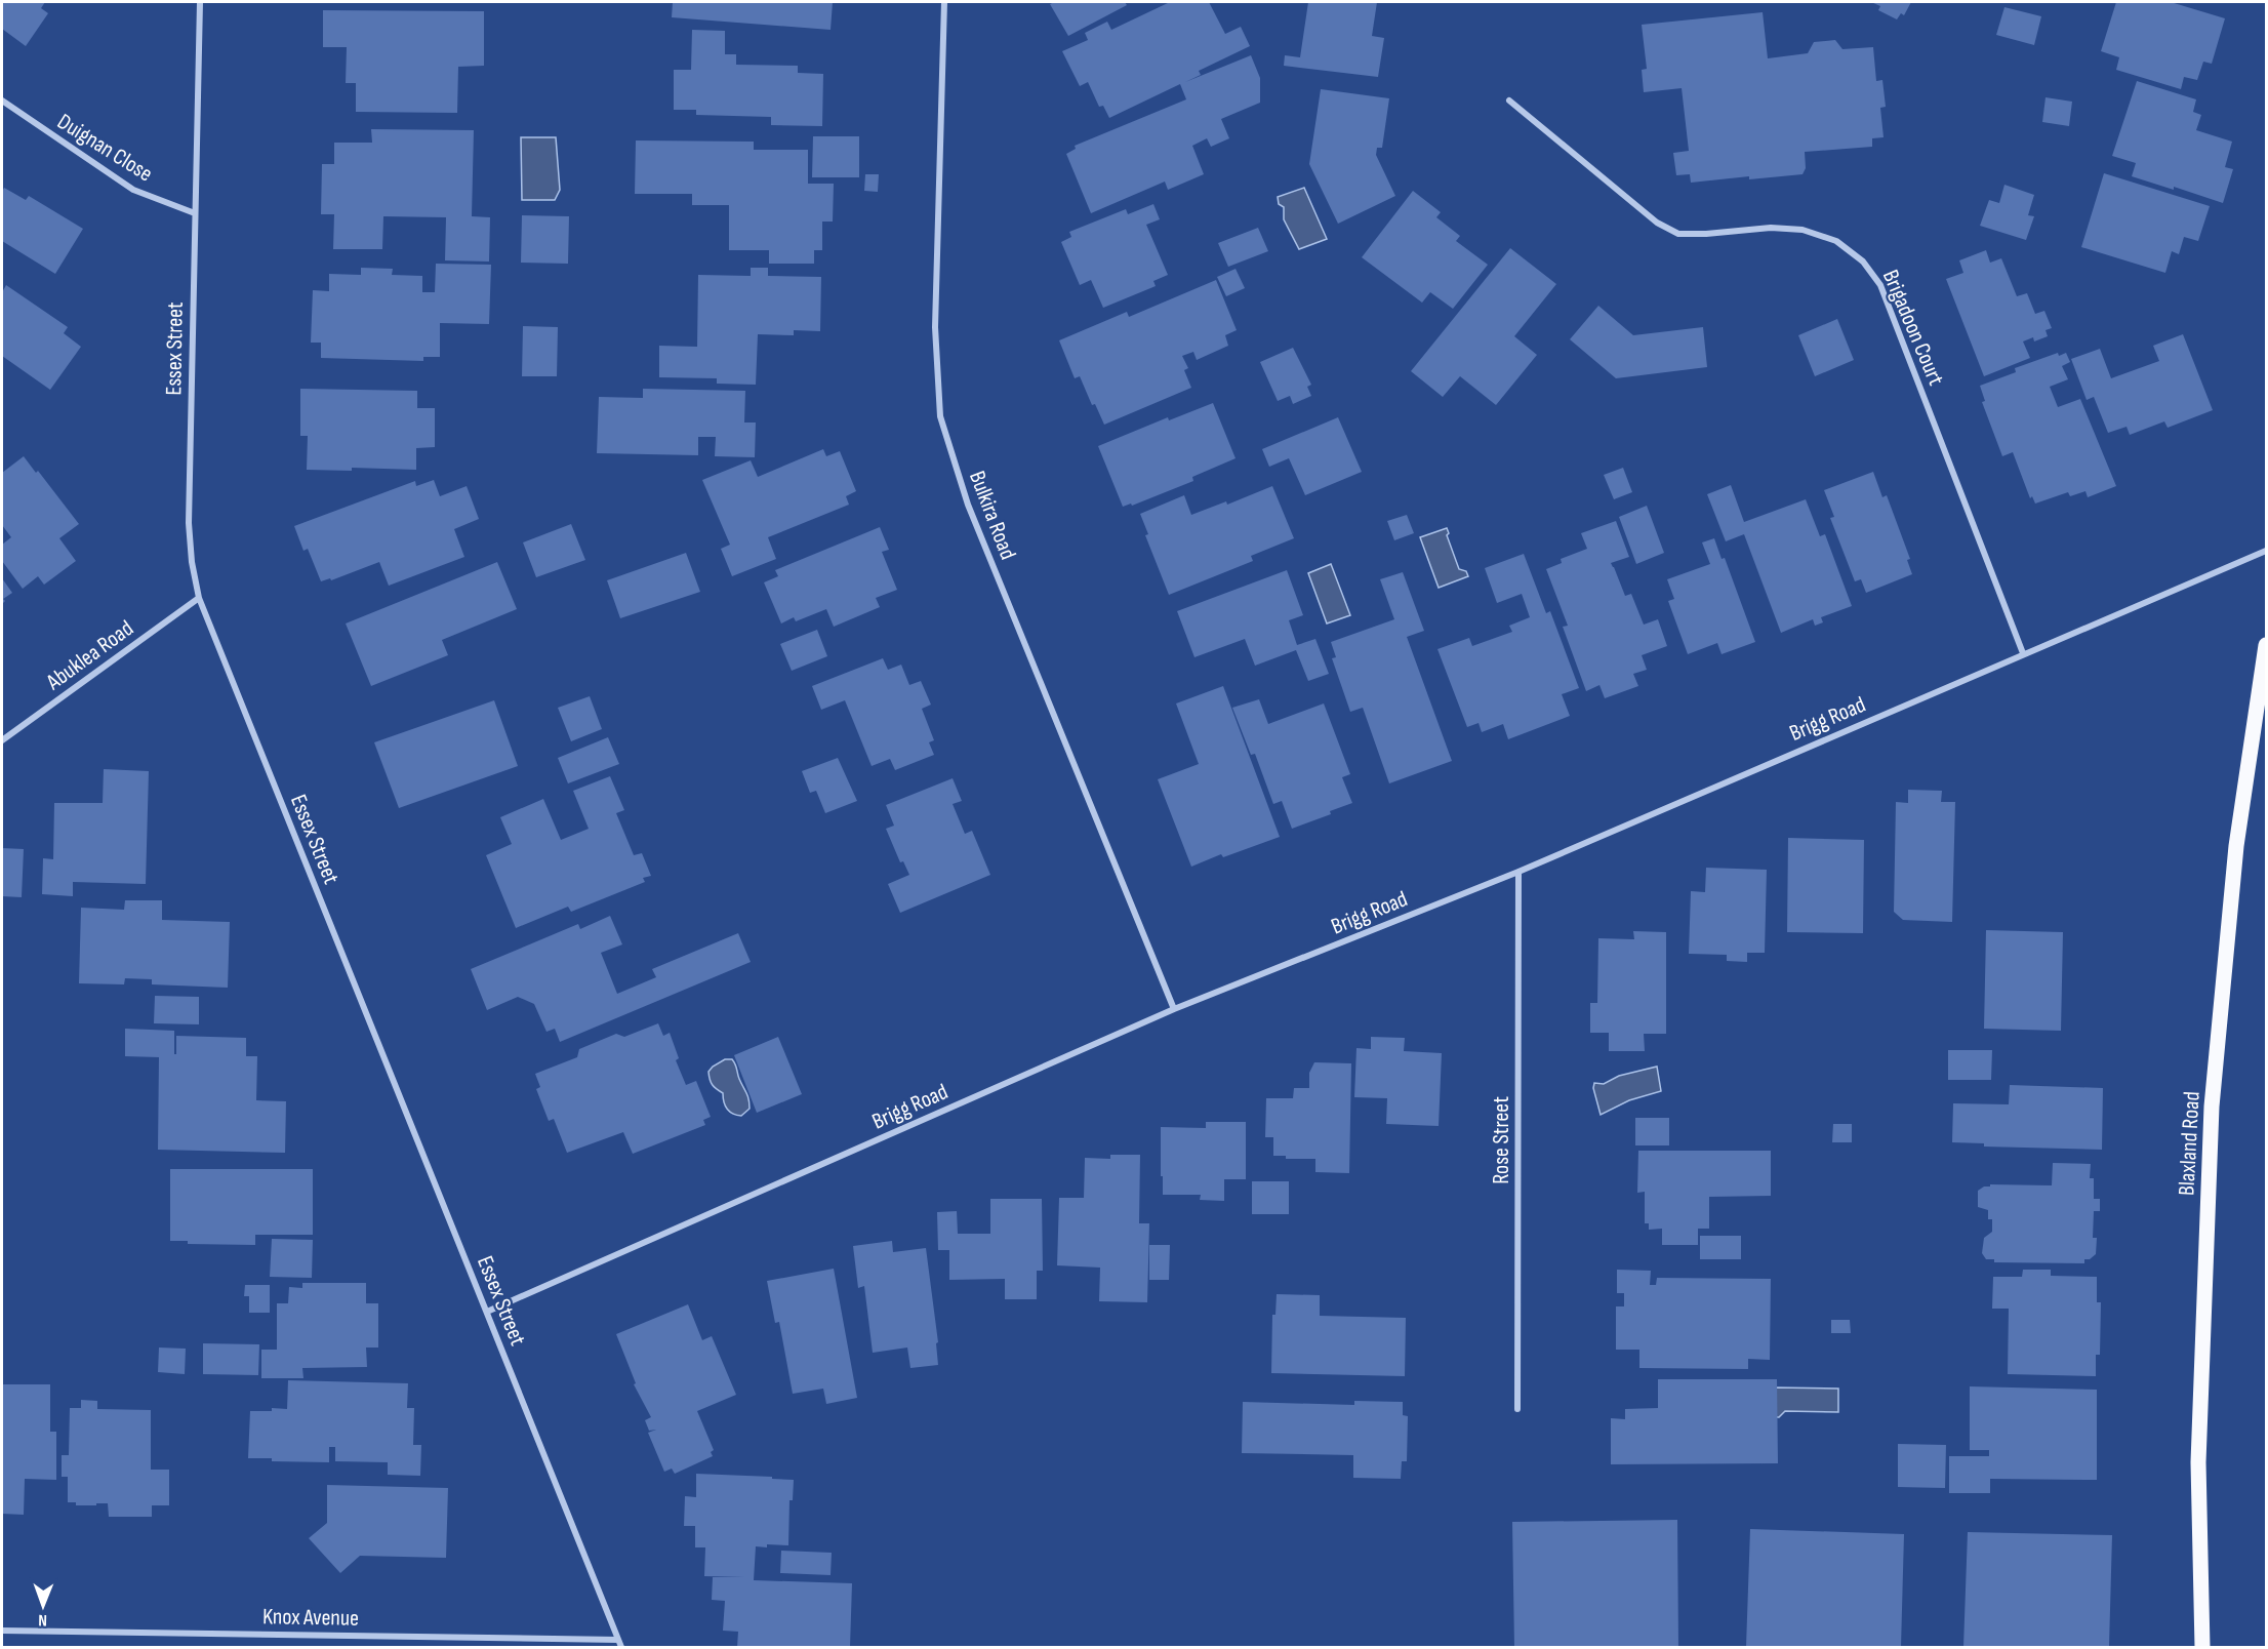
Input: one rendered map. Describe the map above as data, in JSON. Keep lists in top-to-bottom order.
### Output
{
  "streets": {
    "main road": ["Blaxland Road"],
    "street": [
      "Duignan Close",
      "Brigadoon Court",
      "Essex Street",
      "Bulkira Road",
      "Abuklea Road",
      "Brigg Road",
      "Rose Street",
      "Knox Avenue"
    ]
  },
  "crossings": [
    ["Duignan Close", "Essex Street"],
    ["Brigadoon Court", "Brigg Road"],
    ["Essex Street", "Abuklea Road"],
    ["Essex Street", "Brigg Road"],
    ["Essex Street", "Knox Avenue"],
    ["Bulkira Road", "Brigg Road"],
    ["Brigg Road", "Rose Street"]
  ],
  "north": "bottom"
}
